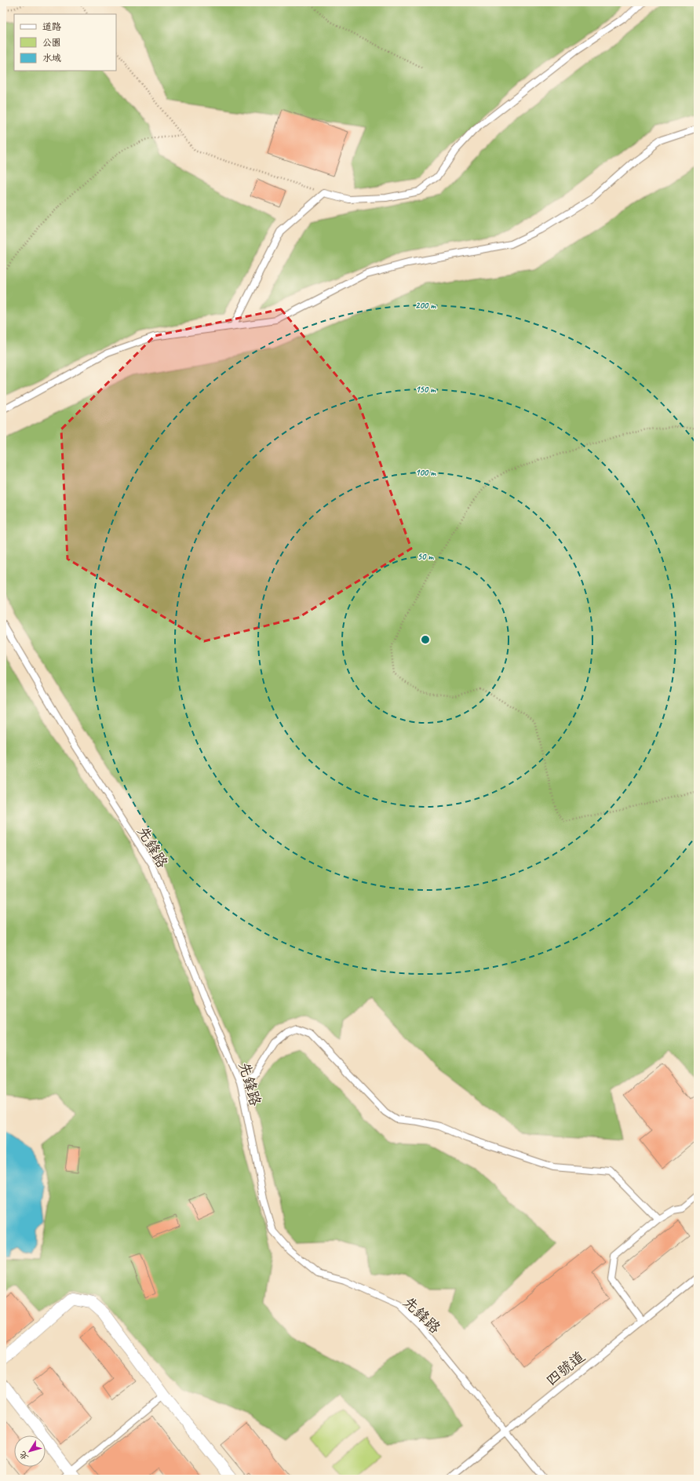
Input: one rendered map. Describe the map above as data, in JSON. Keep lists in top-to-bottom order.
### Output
{
  "streets": {
    "lane": ["先鋒路", "四號道"]
  },
  "crossings": [
    ["先鋒路", "四號道"]
  ],
  "legend": ["道路", "公園", "水域"],
  "north": "bottom left",
  "rings": [
    "200 m",
    "150 m",
    "100 m",
    "50 m"
  ]
}
